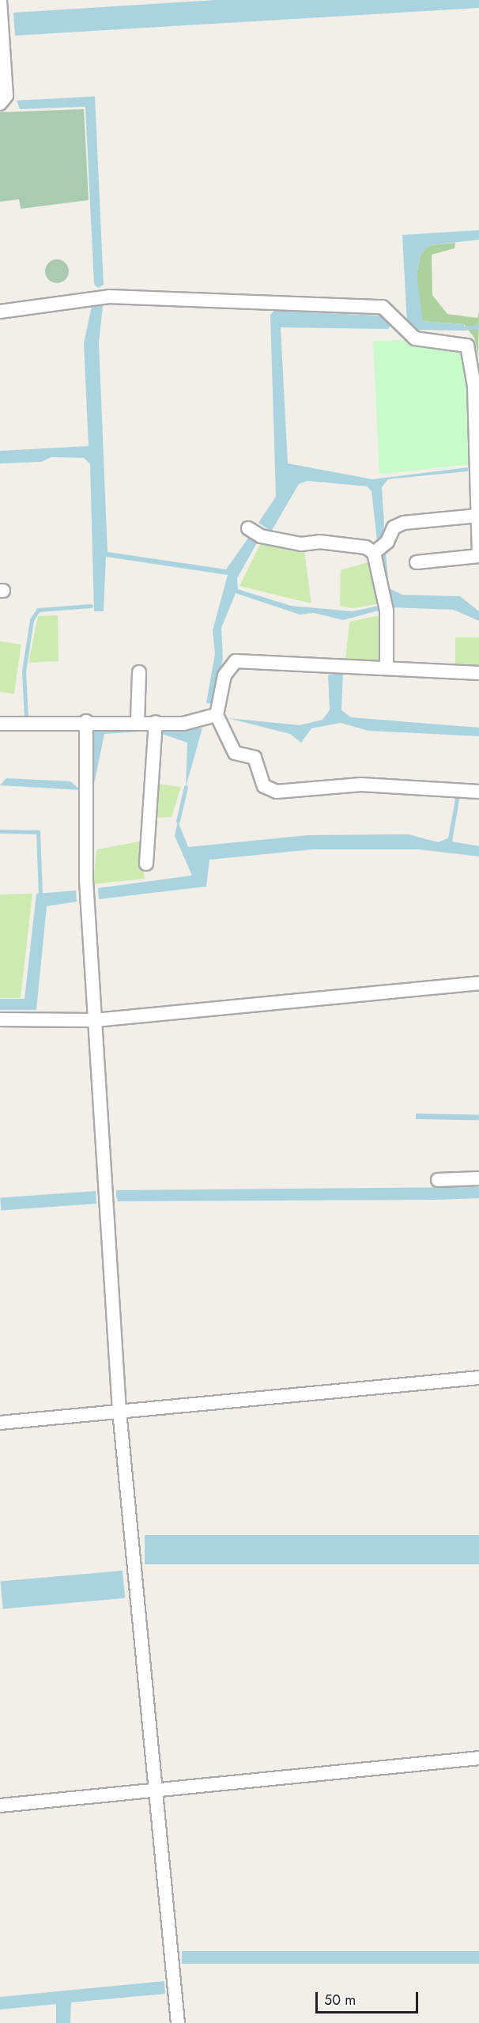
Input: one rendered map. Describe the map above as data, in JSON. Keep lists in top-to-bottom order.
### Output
{
  "scale_bar": "50 m"
}
